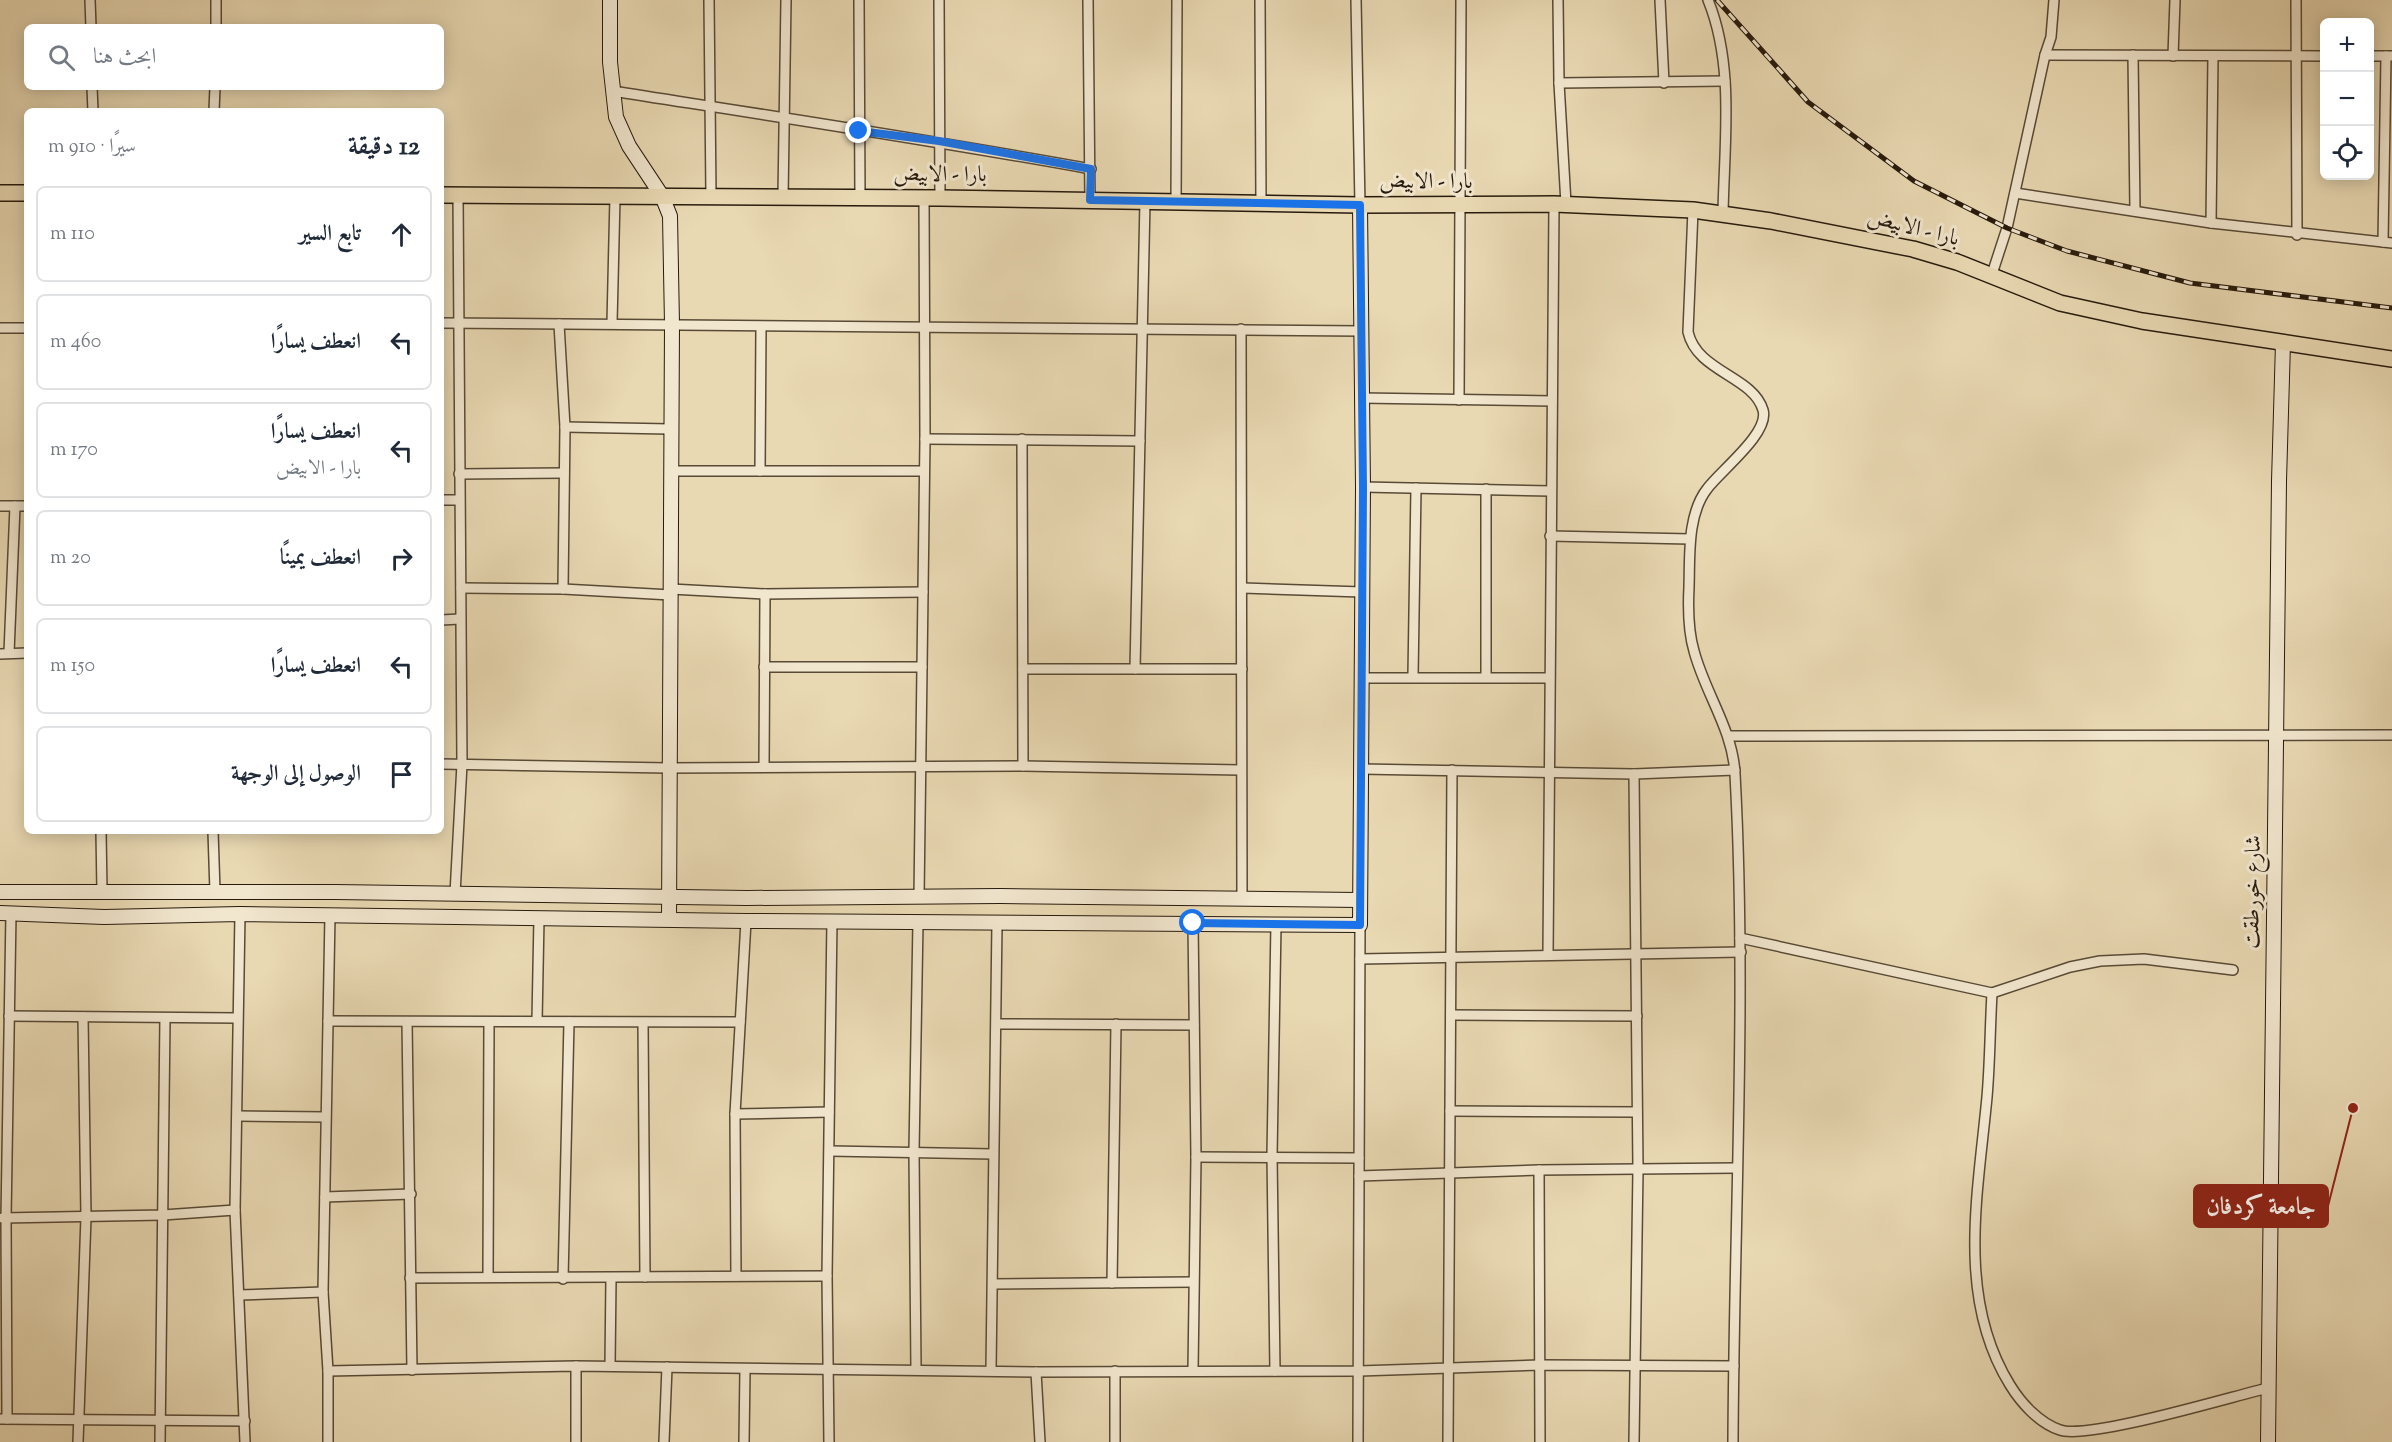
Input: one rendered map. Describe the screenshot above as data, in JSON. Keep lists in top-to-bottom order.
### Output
{
  "streets": {
    "main road": ["بارا - الابيض", "شارع خورطقت"]
  },
  "crossings": [
    ["بارا - الابيض", "شارع خورطقت"]
  ],
  "places": ["جامعة كردفان"],
  "page": {
    "map_buttons": ["+", "−"],
    "search": "ابحث هنا",
    "heading": ["12 دقيقة", "سيرًا · 910 m"],
    "list": [
      ["تابع السير", "110 m"],
      ["انعطف يسارًا", "460 m"],
      ["انعطف يسارًا", "بارا - الابيض", "170 m"],
      ["انعطف يمينًا", "20 m"],
      ["انعطف يسارًا", "150 m"],
      "الوصول إلى الوجهة"
    ]
  }
}
